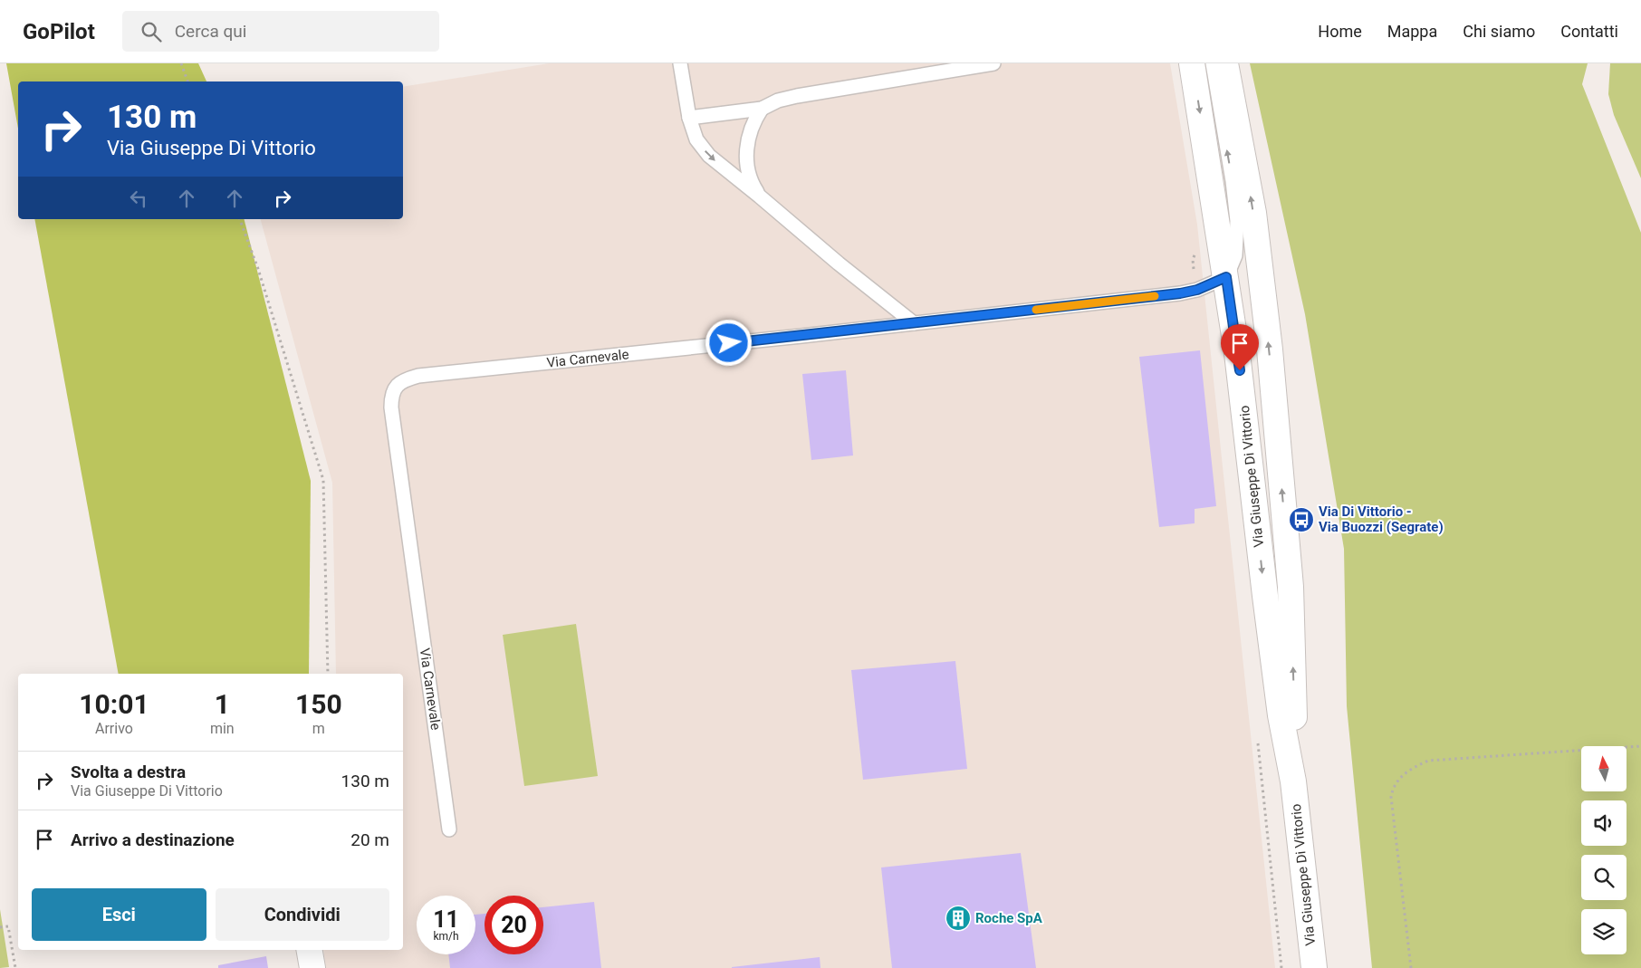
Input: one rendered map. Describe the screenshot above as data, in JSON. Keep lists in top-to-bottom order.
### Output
{
  "streets": {
    "main road": ["Via Giuseppe Di Vittorio"],
    "lane": ["Via Carnevale"]
  },
  "crossings": [
    ["Via Carnevale", "Via Giuseppe Di Vittorio"]
  ],
  "places": {
    "bus stop": ["Via Di Vittorio - Via Buozzi (Segrate)"],
    "building": ["Roche SpA"]
  },
  "north": "top",
  "page": {
    "header": "GoPilot",
    "search": "Cerca qui",
    "nav": [
      "Home",
      "Mappa",
      "Chi siamo",
      "Contatti"
    ],
    "turn": ["130 m", "Via Giuseppe Di Vittorio"],
    "eta": [
      "10:01",
      "Arrivo",
      "1",
      "min",
      "150",
      "m"
    ],
    "list": [
      {
        "name": "Svolta a destra",
        "note": "Via Giuseppe Di Vittorio",
        "value": "130 m"
      },
      {
        "name": "Arrivo a destinazione",
        "value": "20 m"
      }
    ],
    "buttons": ["Esci", "Condividi"],
    "speed": "11 km/h",
    "limit": "20"
  }
}
